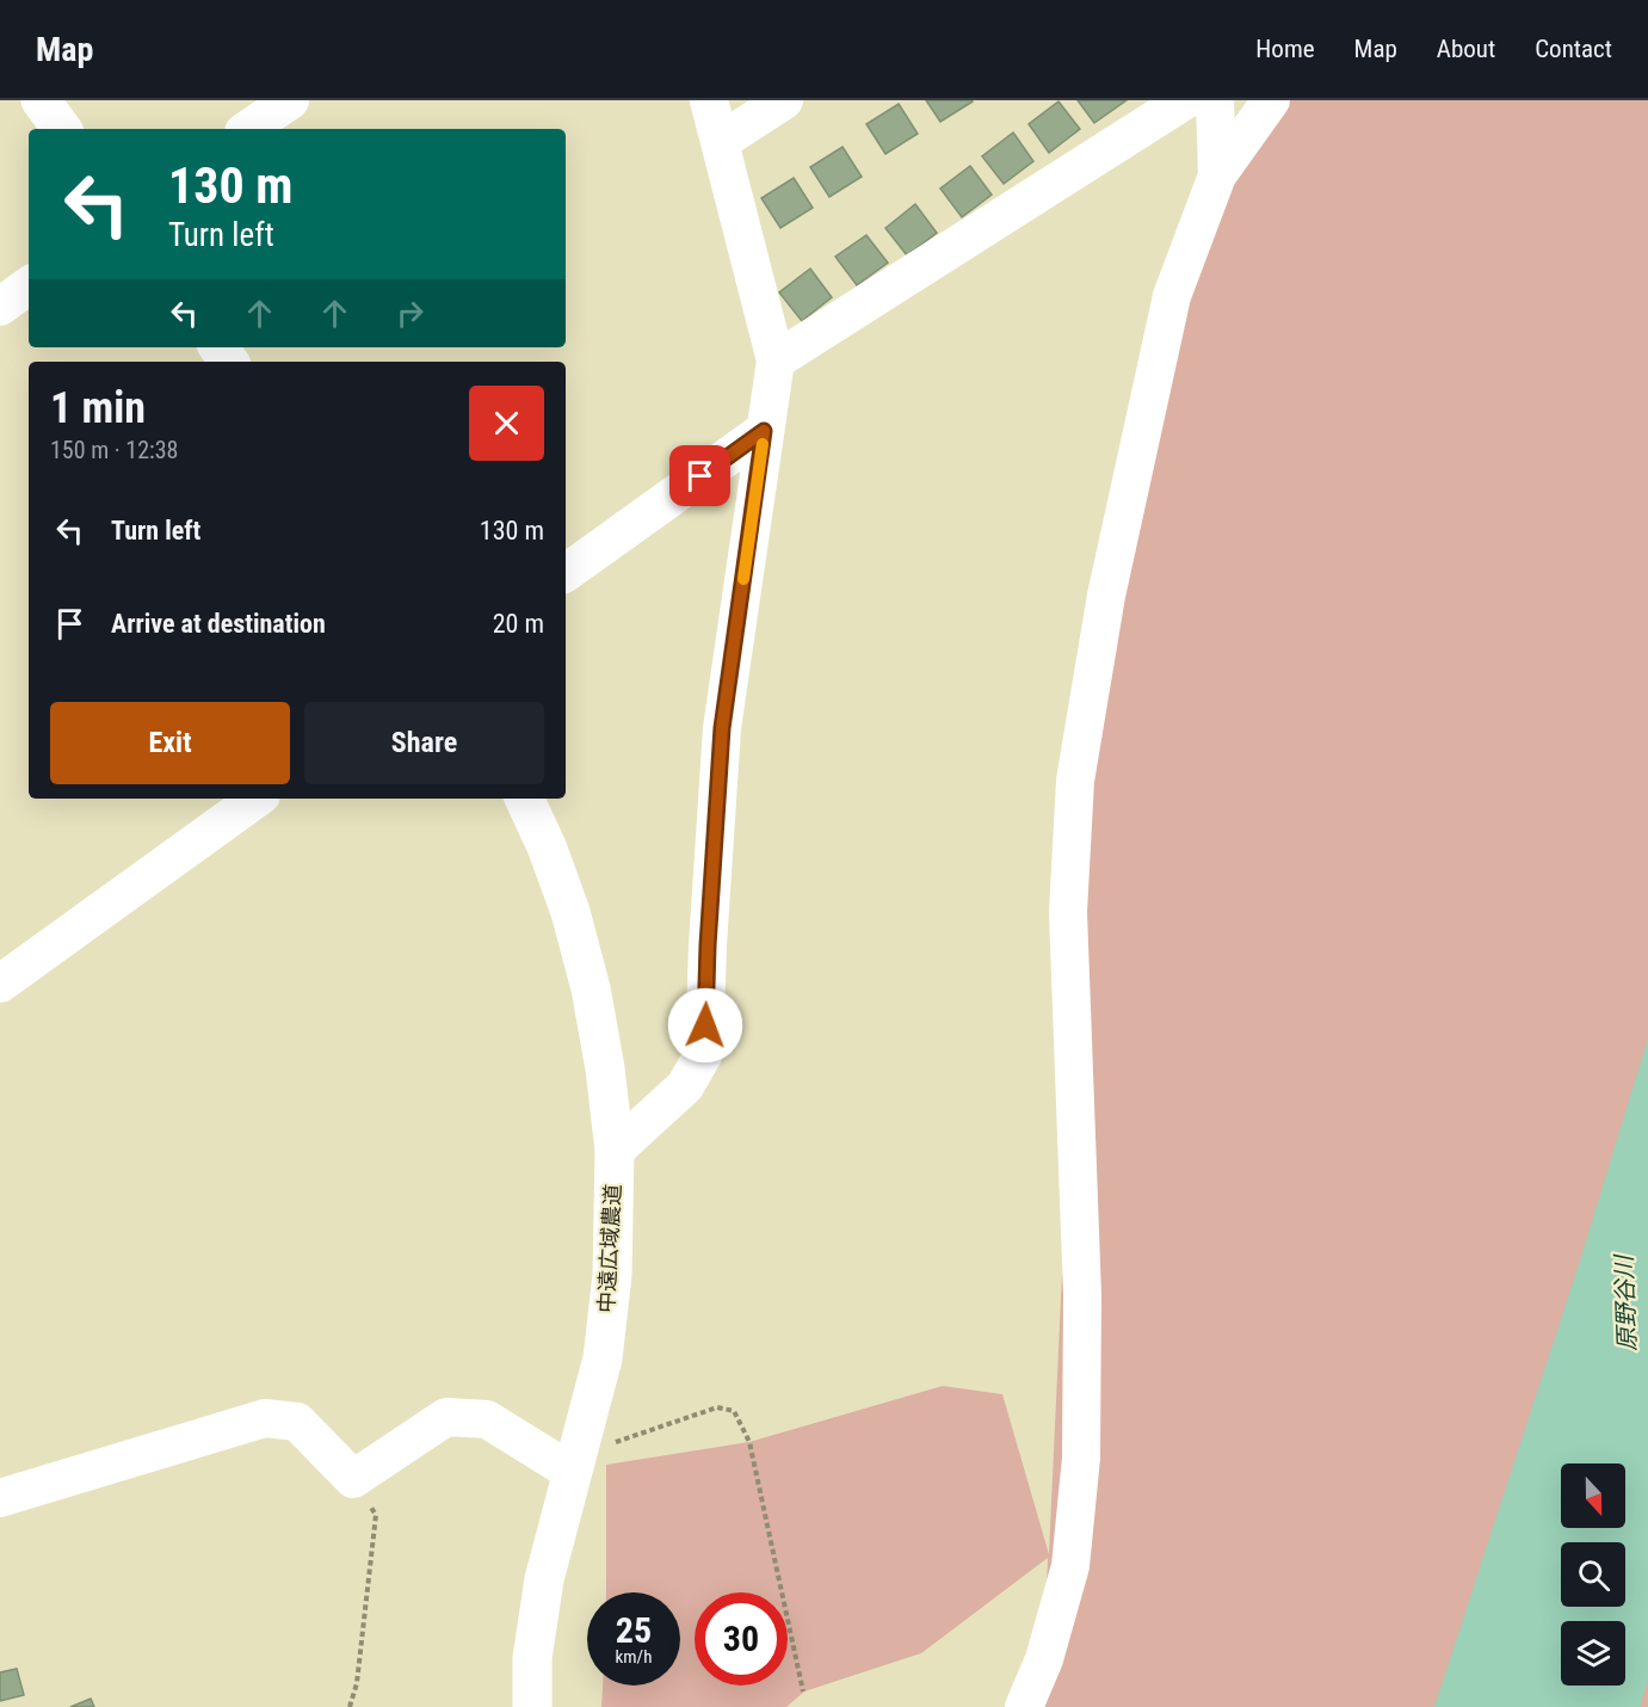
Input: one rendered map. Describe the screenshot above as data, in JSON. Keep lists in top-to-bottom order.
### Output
{
  "streets": {
    "street": ["中遠広域農道"]
  },
  "water": ["原野谷川"],
  "north": "bottom",
  "page": {
    "header": "Map",
    "nav": [
      "Home",
      "Map",
      "About",
      "Contact"
    ],
    "turn": ["130 m", "Turn left"],
    "heading": ["1 min", "150 m · 12:38"],
    "list": [
      {
        "name": "Turn left",
        "value": "130 m"
      },
      {
        "name": "Arrive at destination",
        "value": "20 m"
      }
    ],
    "buttons": ["Exit", "Share"],
    "speed": "25 km/h",
    "limit": "30"
  }
}
